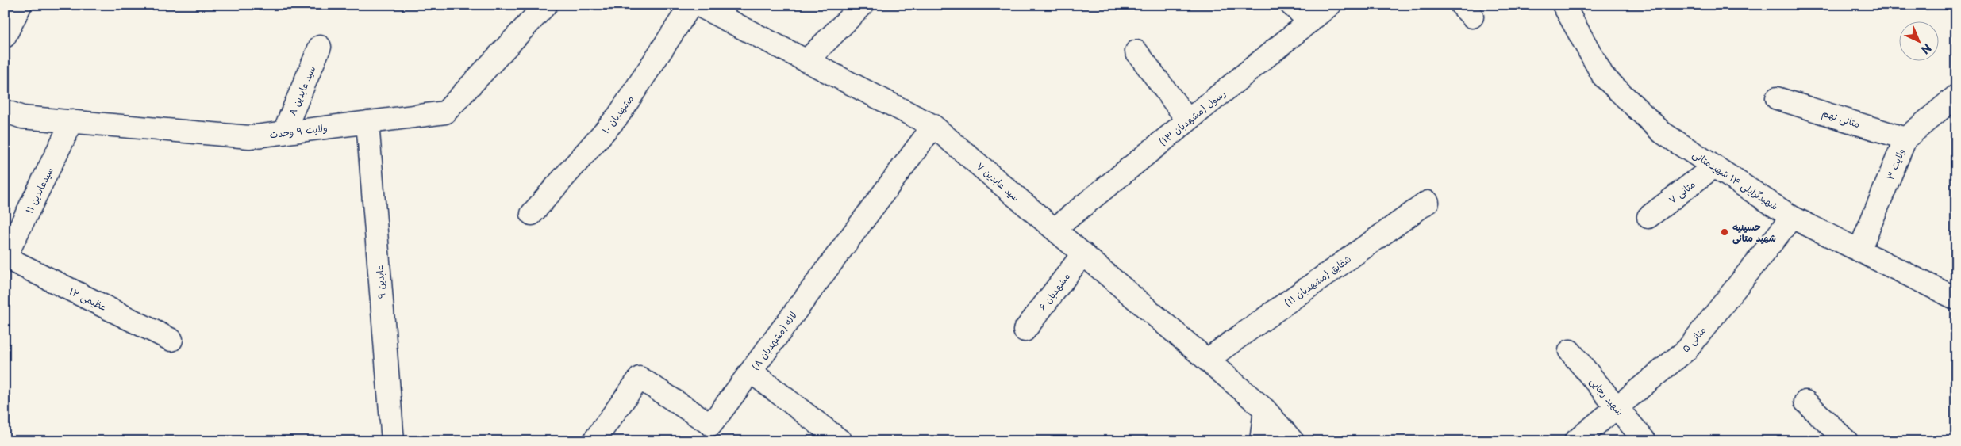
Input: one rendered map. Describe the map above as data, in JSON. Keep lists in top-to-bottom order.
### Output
{
  "streets": {
    "street": [
      "سید عابدین ۸",
      "مشهدبان ۱۰",
      "رسول (مشهدبان ۱۳)",
      "متانی نهم",
      "ولایت ۹ وحدت",
      "ولایت ۳",
      "شهیدگرایلی ۱۴ شهیدمتانی",
      "سید عابدین ۷",
      "سیدعابدین ۱۱",
      "متانی ۷",
      "شقایق (مشهدبان ۱۱)",
      "عابدین ۹",
      "مشهدبان ۶",
      "عظیمی ۱۲",
      "متانی ۵",
      "لاله (مشهدبان ۸)",
      "شهید رجایی"
    ]
  },
  "crossings": [
    ["سید عابدین ۸", "ولایت ۹ وحدت"],
    ["رسول (مشهدبان ۱۳)", "سید عابدین ۷"],
    ["متانی نهم", "ولایت ۳"],
    ["ولایت ۹ وحدت", "سیدعابدین ۱۱"],
    ["ولایت ۹ وحدت", "عابدین ۹"],
    ["ولایت ۳", "شهیدگرایلی ۱۴ شهیدمتانی"],
    ["شهیدگرایلی ۱۴ شهیدمتانی", "متانی ۷"],
    ["شهیدگرایلی ۱۴ شهیدمتانی", "متانی ۵"],
    ["سید عابدین ۷", "شقایق (مشهدبان ۱۱)"],
    ["سید عابدین ۷", "مشهدبان ۶"],
    ["سید عابدین ۷", "لاله (مشهدبان ۸)"],
    ["سیدعابدین ۱۱", "عظیمی ۱۲"],
    ["متانی ۵", "شهید رجایی"]
  ],
  "places": ["حسینیه شهید متانی"],
  "north": "bottom right"
}
